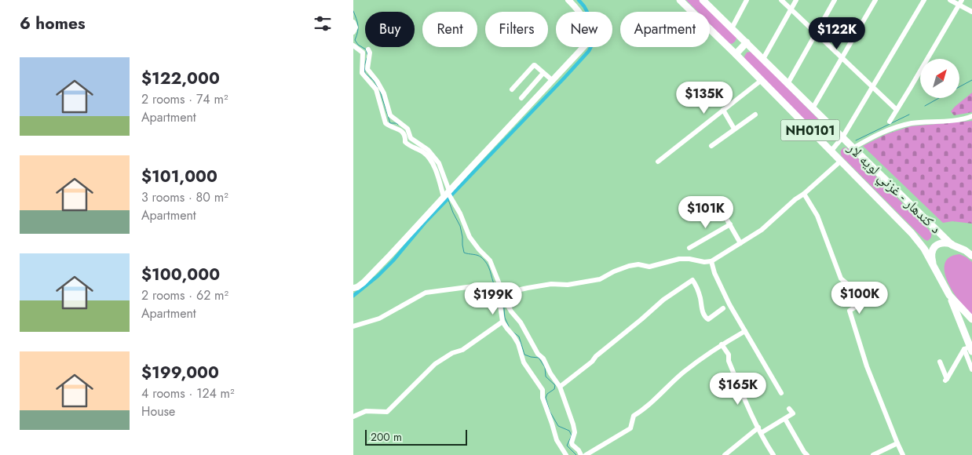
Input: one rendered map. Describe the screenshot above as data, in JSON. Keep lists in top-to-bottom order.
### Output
{
  "streets": {
    "highway": ["NH0101", "د کندهار - غزني لويه لار"]
  },
  "scale_bar": "200 m",
  "north": "top right",
  "page": {
    "heading": "6 homes",
    "chip": [
      "Buy",
      "Rent",
      "Filters",
      "New",
      "Apartment"
    ],
    "price": [
      "$122K",
      "$135K",
      "$101K",
      "$100K",
      "$199K",
      "$165K"
    ],
    "list": [
      {
        "name": "$122,000",
        "note": "2 rooms · 74 m² · Apartment"
      },
      {
        "name": "$101,000",
        "note": "3 rooms · 80 m² · Apartment"
      },
      {
        "name": "$100,000",
        "note": "2 rooms · 62 m² · Apartment"
      },
      {
        "name": "$199,000",
        "note": "4 rooms · 124 m² · House"
      }
    ],
    "scale": "200 m"
  }
}
